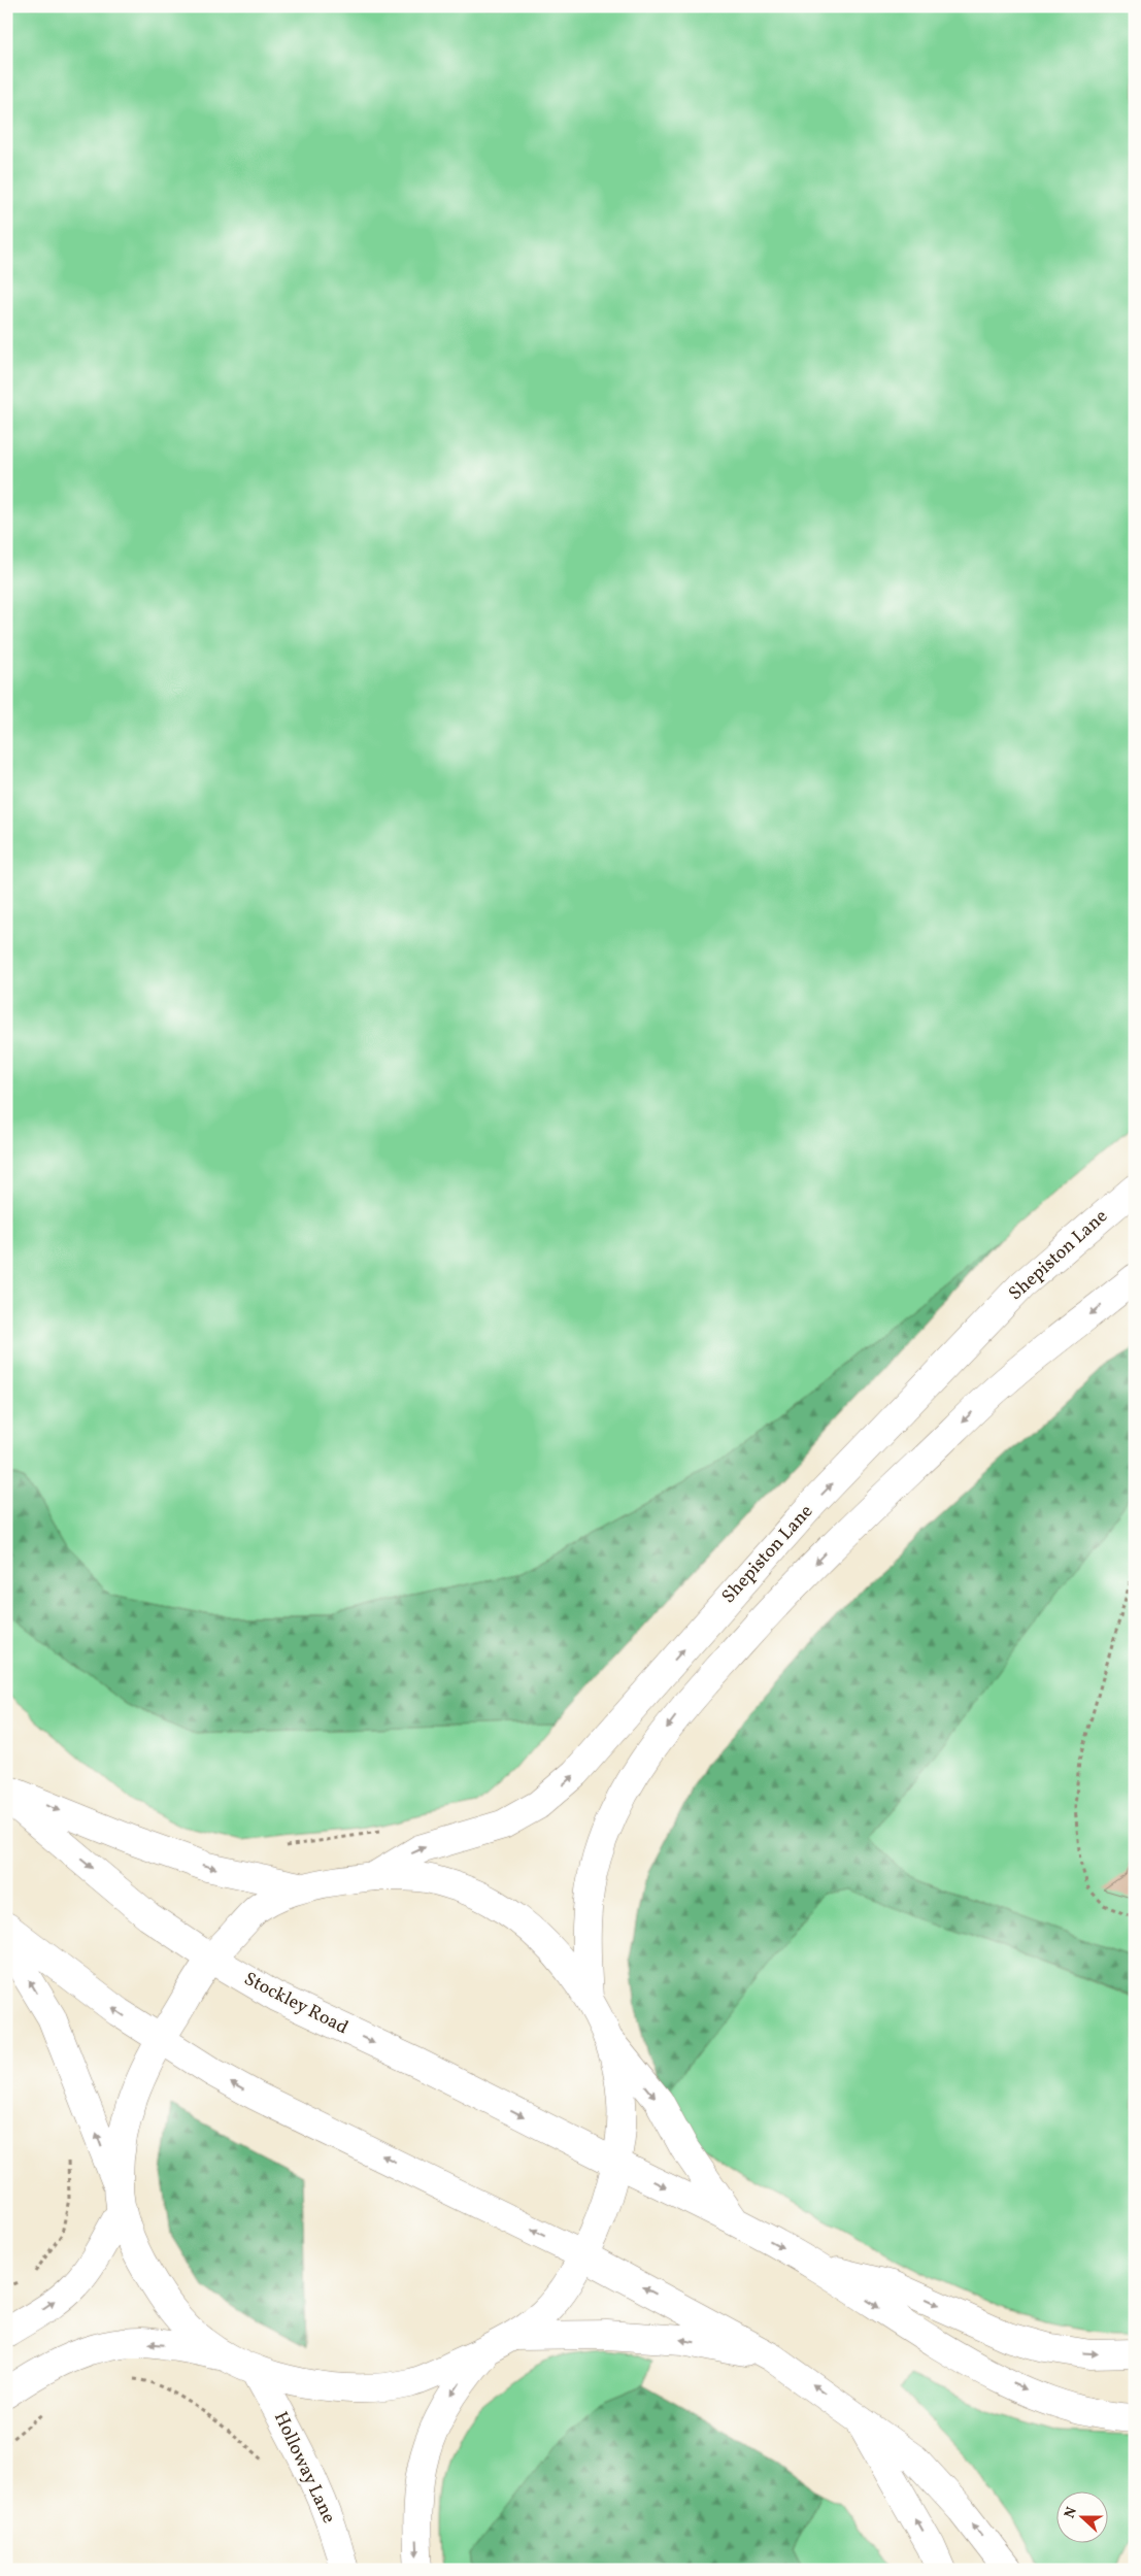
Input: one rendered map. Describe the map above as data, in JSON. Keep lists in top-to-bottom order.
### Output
{
  "streets": {
    "main road": ["Shepiston Lane", "Stockley Road", "Holloway Lane"]
  },
  "north": "left"
}
